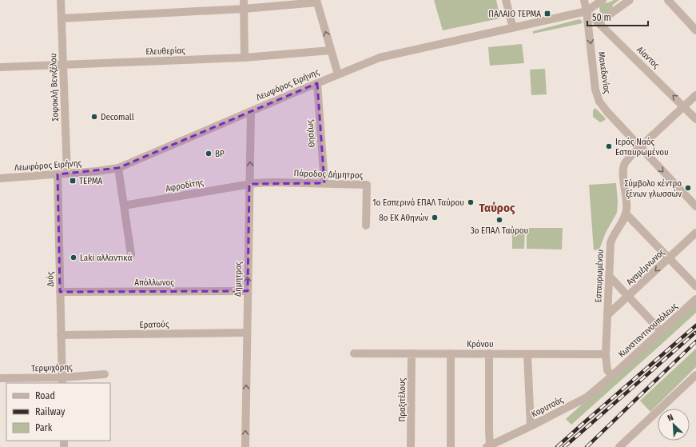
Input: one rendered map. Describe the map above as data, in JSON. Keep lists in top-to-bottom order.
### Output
{
  "streets": {
    "street": [
      "Ελευθερίας",
      "Αίαντος",
      "Μακεδονίας",
      "Λεωφόρος Ειρήνης",
      "Σοφοκλή Βενιζέλου",
      "Θησέως",
      "Πάροδος Δήμητρος",
      "Αφροδίτης",
      "Αγαμέμνωνος",
      "Εσταυρωμένου",
      "Διός",
      "Δήμητρας",
      "Απόλλωνος",
      "Ερατούς",
      "Κωνσταντινουπόλεως",
      "Κρόνου",
      "Τερψιχόρης",
      "Πραξιτέλους",
      "Κορυτσάς"
    ]
  },
  "crossings": [
    ["Ελευθερίας", "Σοφοκλή Βενιζέλου"],
    ["Αίαντος", "Μακεδονίας"],
    ["Αίαντος", "Λεωφόρος Ειρήνης"],
    ["Αίαντος", "Εσταυρωμένου"],
    ["Μακεδονίας", "Λεωφόρος Ειρήνης"],
    ["Μακεδονίας", "Εσταυρωμένου"],
    ["Λεωφόρος Ειρήνης", "Σοφοκλή Βενιζέλου"],
    ["Λεωφόρος Ειρήνης", "Θησέως"],
    ["Λεωφόρος Ειρήνης", "Διός"],
    ["Λεωφόρος Ειρήνης", "Δήμητρας"],
    ["Θησέως", "Πάροδος Δήμητρος"],
    ["Πάροδος Δήμητρος", "Αφροδίτης"],
    ["Πάροδος Δήμητρος", "Δήμητρας"],
    ["Αφροδίτης", "Δήμητρας"],
    ["Αγαμέμνωνος", "Εσταυρωμένου"],
    ["Εσταυρωμένου", "Κωνσταντινουπόλεως"],
    ["Εσταυρωμένου", "Κρόνου"],
    ["Εσταυρωμένου", "Κορυτσάς"],
    ["Διός", "Απόλλωνος"],
    ["Διός", "Ερατούς"],
    ["Διός", "Τερψιχόρης"],
    ["Δήμητρας", "Απόλλωνος"],
    ["Δήμητρας", "Ερατούς"],
    ["Κωνσταντινουπόλεως", "Κορυτσάς"],
    ["Κρόνου", "Πραξιτέλους"]
  ],
  "one_way": ["Μακεδονίας", "Αγαμέμνωνος", "Δήμητρας"],
  "districts": ["Ταύρος"],
  "places": {
    "transit": ["ΠΑΛΑΙΟ ΤΕΡΜΑ", "ΤΕΡΜΑ"],
    "other": [
      "Decomall",
      "Ιερός Ναός Εσταυρωμένου",
      "BP",
      "Σύμβολο κέντρο ξένων γλωσσών",
      "1ο Εσπερινό ΕΠΑΛ Ταύρου",
      "8ο ΕΚ Αθηνών",
      "3ο ΕΠΑΛ Ταύρου",
      "Laki αλλαντικά"
    ]
  },
  "legend": ["Road", "Railway", "Park"],
  "scale_bar": "50 m",
  "north": "top left"
}
